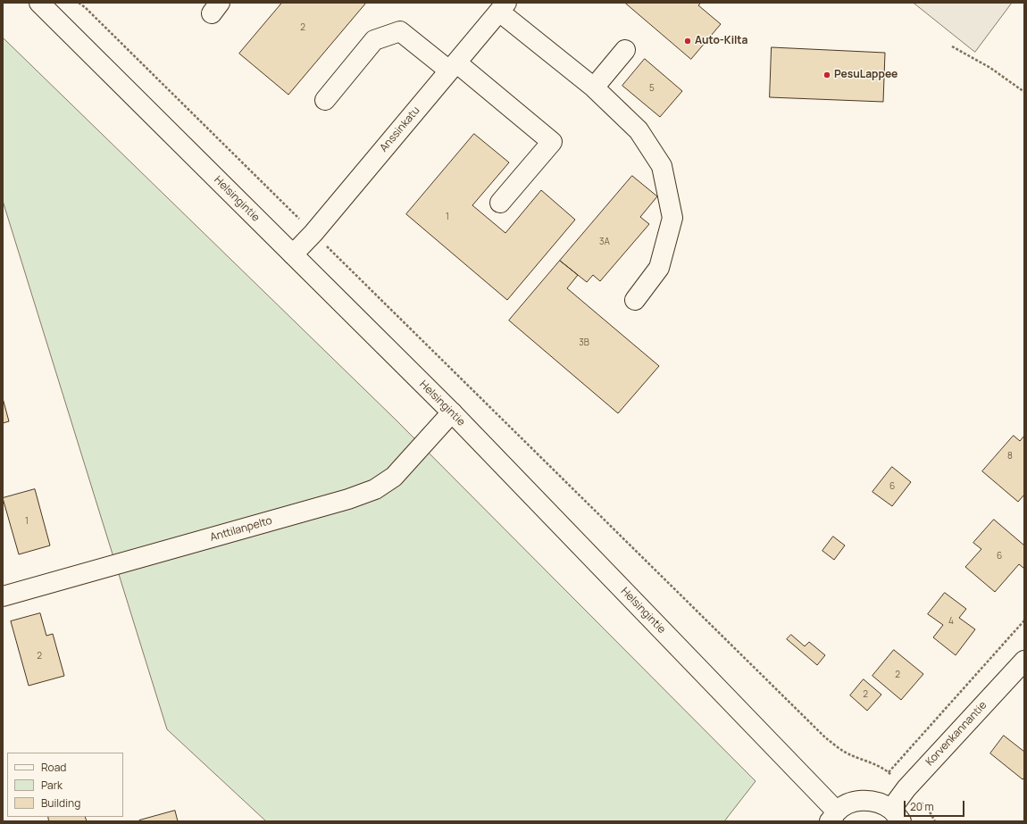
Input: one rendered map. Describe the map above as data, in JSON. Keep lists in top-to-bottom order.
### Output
{
  "streets": {
    "main road": [
      "Anssinkatu",
      "Helsingintie",
      "Anttilanpelto",
      "Korvenkannantie"
    ]
  },
  "crossings": [
    ["Anssinkatu", "Helsingintie"],
    ["Helsingintie", "Anttilanpelto"]
  ],
  "places": ["Auto-Kilta", "PesuLappee"],
  "house_numbers": [
    "2",
    "5",
    "1",
    "3A",
    "3B",
    "8",
    "6",
    "1",
    "6",
    "4",
    "2",
    "2",
    "2"
  ],
  "legend": ["Road", "Park", "Building"],
  "scale_bar": "20 m"
}
